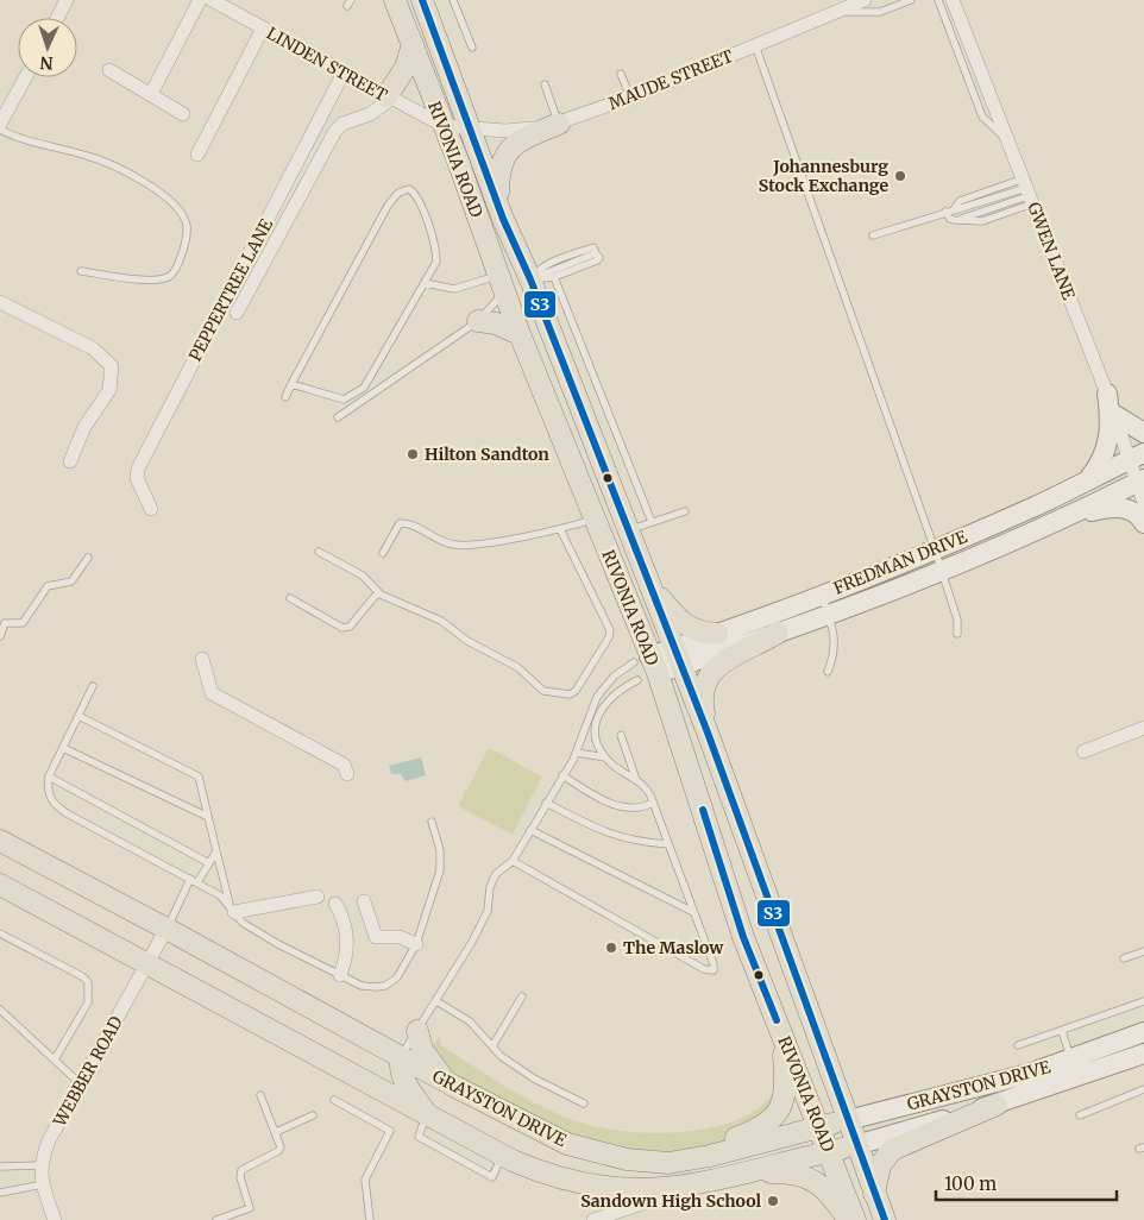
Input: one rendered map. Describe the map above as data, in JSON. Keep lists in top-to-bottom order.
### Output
{
  "streets": {
    "main road": ["RIVONIA ROAD", "GRAYSTON DRIVE"],
    "street": [
      "LINDEN STREET",
      "MAUDE STREET",
      "GWEN LANE",
      "PEPPERTREE LANE",
      "FREDMAN DRIVE",
      "WEBBER ROAD"
    ]
  },
  "crossings": [
    ["LINDEN STREET", "MAUDE STREET"],
    ["LINDEN STREET", "RIVONIA ROAD"],
    ["LINDEN STREET", "PEPPERTREE LANE"],
    ["MAUDE STREET", "RIVONIA ROAD"],
    ["RIVONIA ROAD", "FREDMAN DRIVE"],
    ["RIVONIA ROAD", "GRAYSTON DRIVE"],
    ["GWEN LANE", "FREDMAN DRIVE"],
    ["WEBBER ROAD", "GRAYSTON DRIVE"]
  ],
  "places": [
    "Johannesburg Stock Exchange",
    "Hilton Sandton",
    "The Maslow",
    "Sandown High School"
  ],
  "lines": ["transit line S3"],
  "scale_bar": "100 m",
  "north": "bottom"
}
